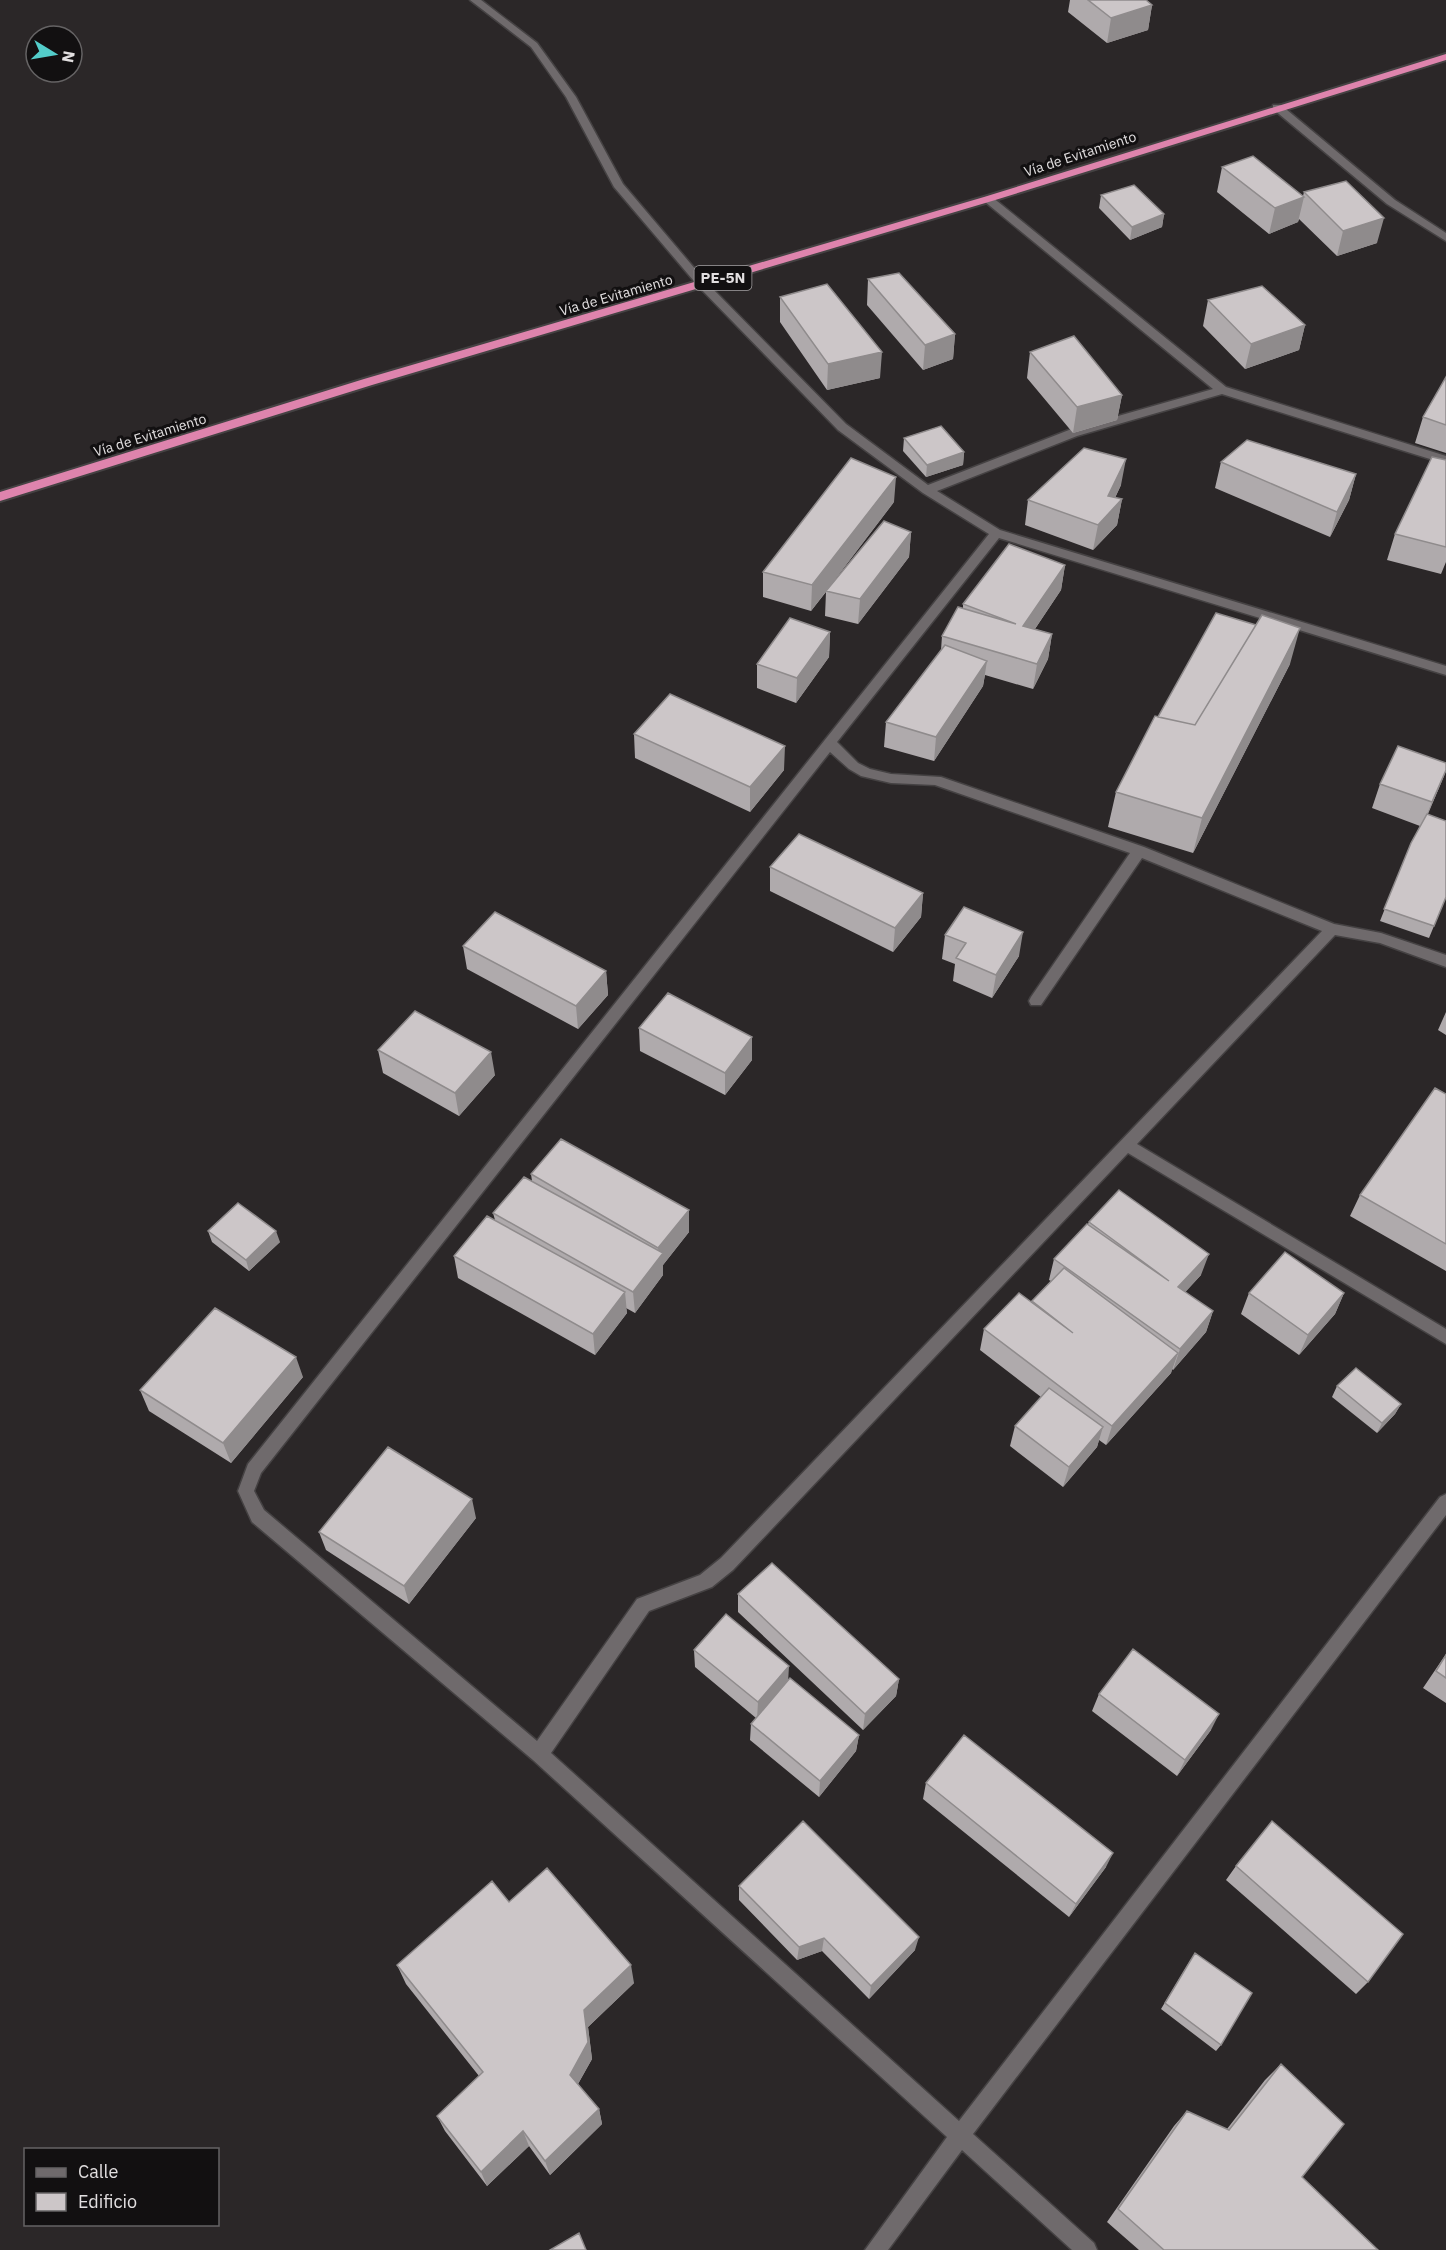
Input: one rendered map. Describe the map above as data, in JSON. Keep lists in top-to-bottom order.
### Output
{
  "streets": {
    "highway": ["Vía de Evitamiento", "PE-5N"]
  },
  "legend": ["Calle", "Edificio"],
  "north": "right"
}
